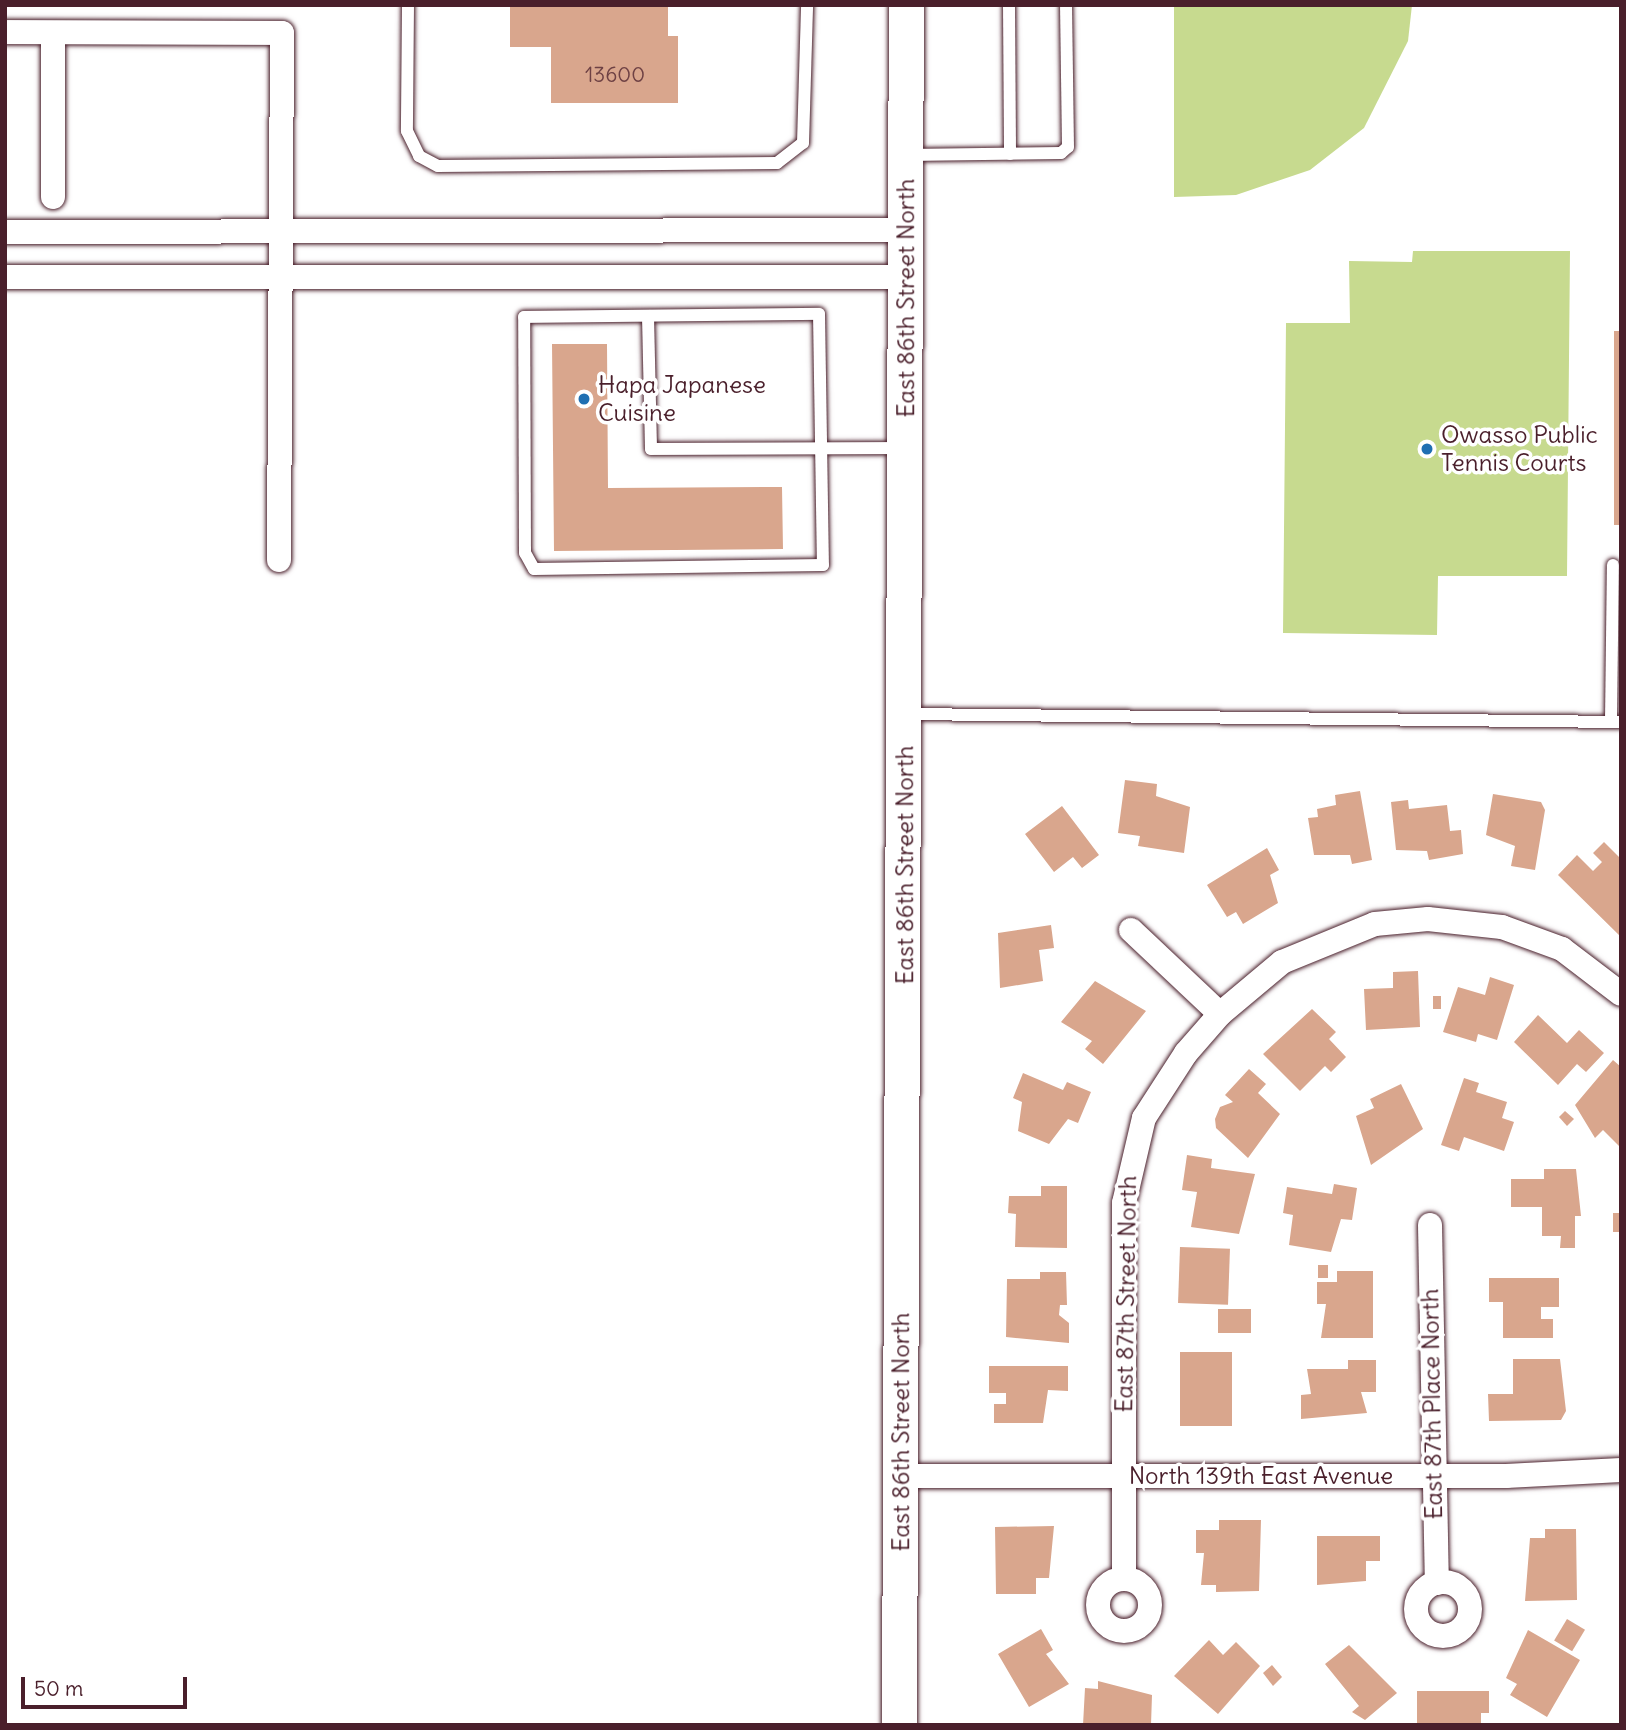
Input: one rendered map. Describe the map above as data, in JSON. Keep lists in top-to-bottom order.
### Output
{
  "streets": {
    "main road": ["East 86th Street North"],
    "street": ["East 87th Street North", "East 87th Place North", "North 139th East Avenue"]
  },
  "crossings": [
    ["East 86th Street North", "North 139th East Avenue"],
    ["East 87th Street North", "North 139th East Avenue"],
    ["East 87th Place North", "North 139th East Avenue"]
  ],
  "places": ["Hapa Japanese Cuisine", "Owasso Public Tennis Courts"],
  "house_numbers": ["13600"],
  "scale_bar": "50 m"
}
